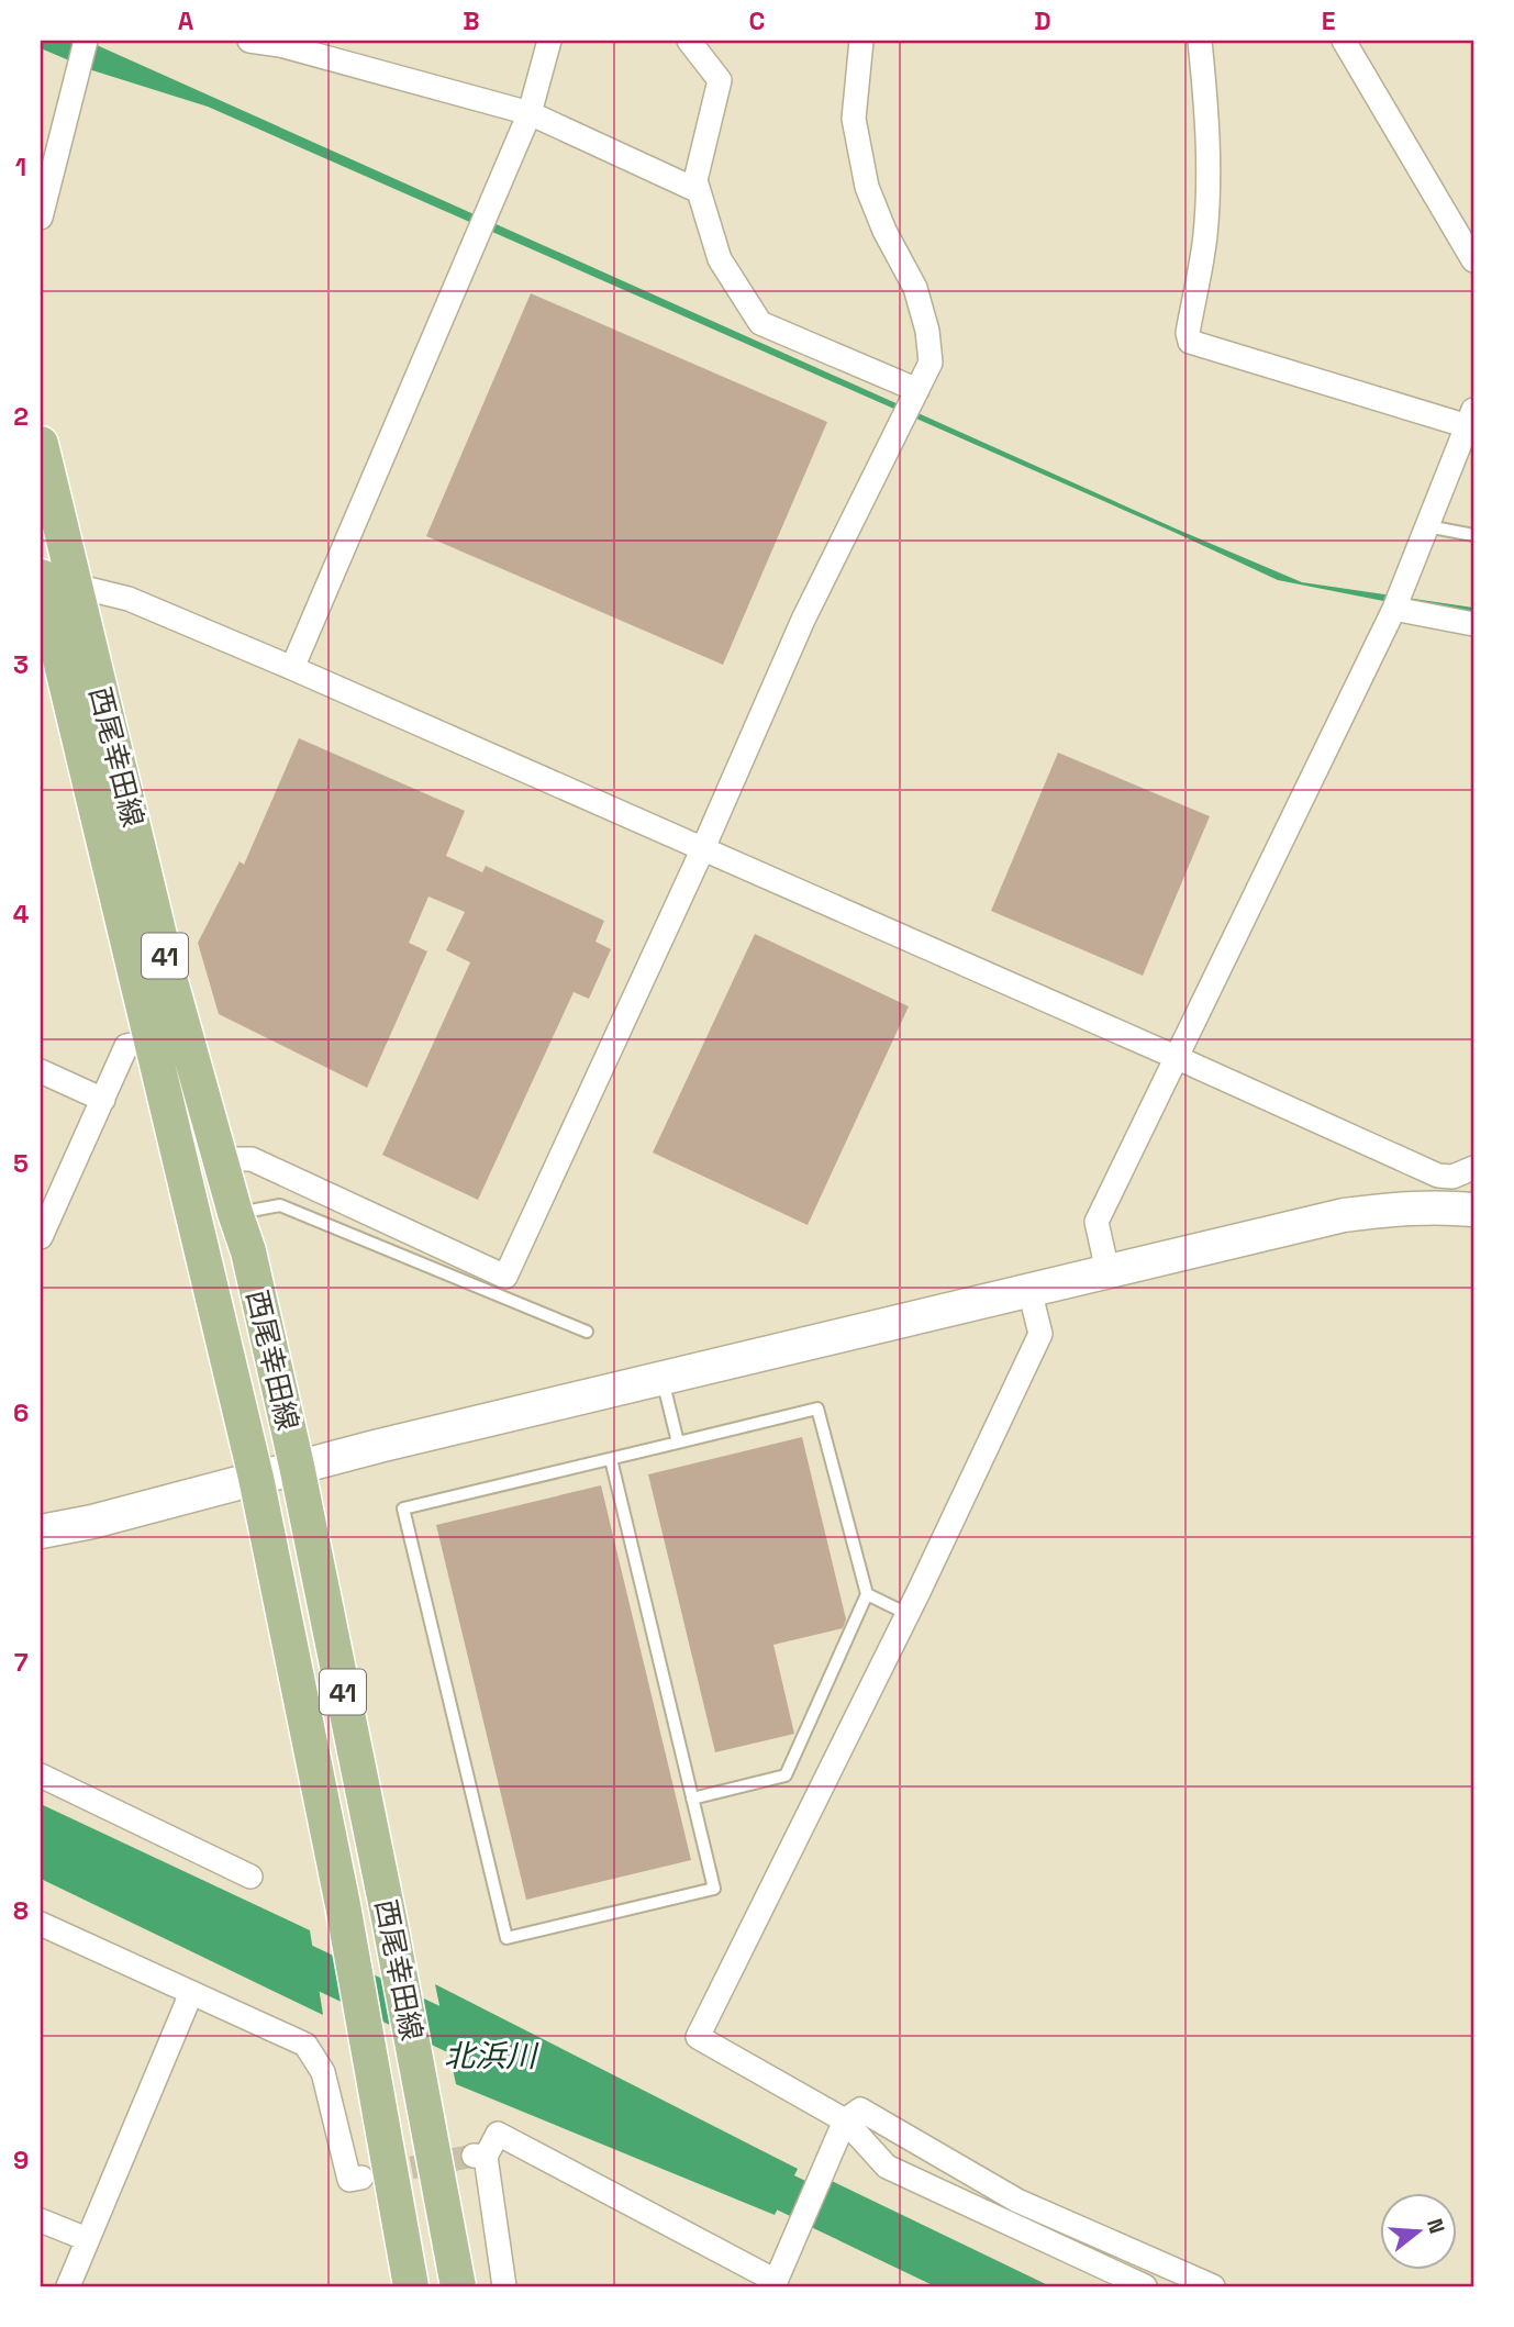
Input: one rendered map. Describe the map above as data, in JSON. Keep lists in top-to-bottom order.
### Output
{
  "streets": {
    "main road": ["西尾幸田線", "41"]
  },
  "water": ["北浜川"],
  "north": "right",
  "grid": {
    "columns": [
      "A",
      "B",
      "C",
      "D",
      "E"
    ],
    "rows": [
      "1",
      "2",
      "3",
      "4",
      "5",
      "6",
      "7",
      "8",
      "9"
    ]
  }
}
